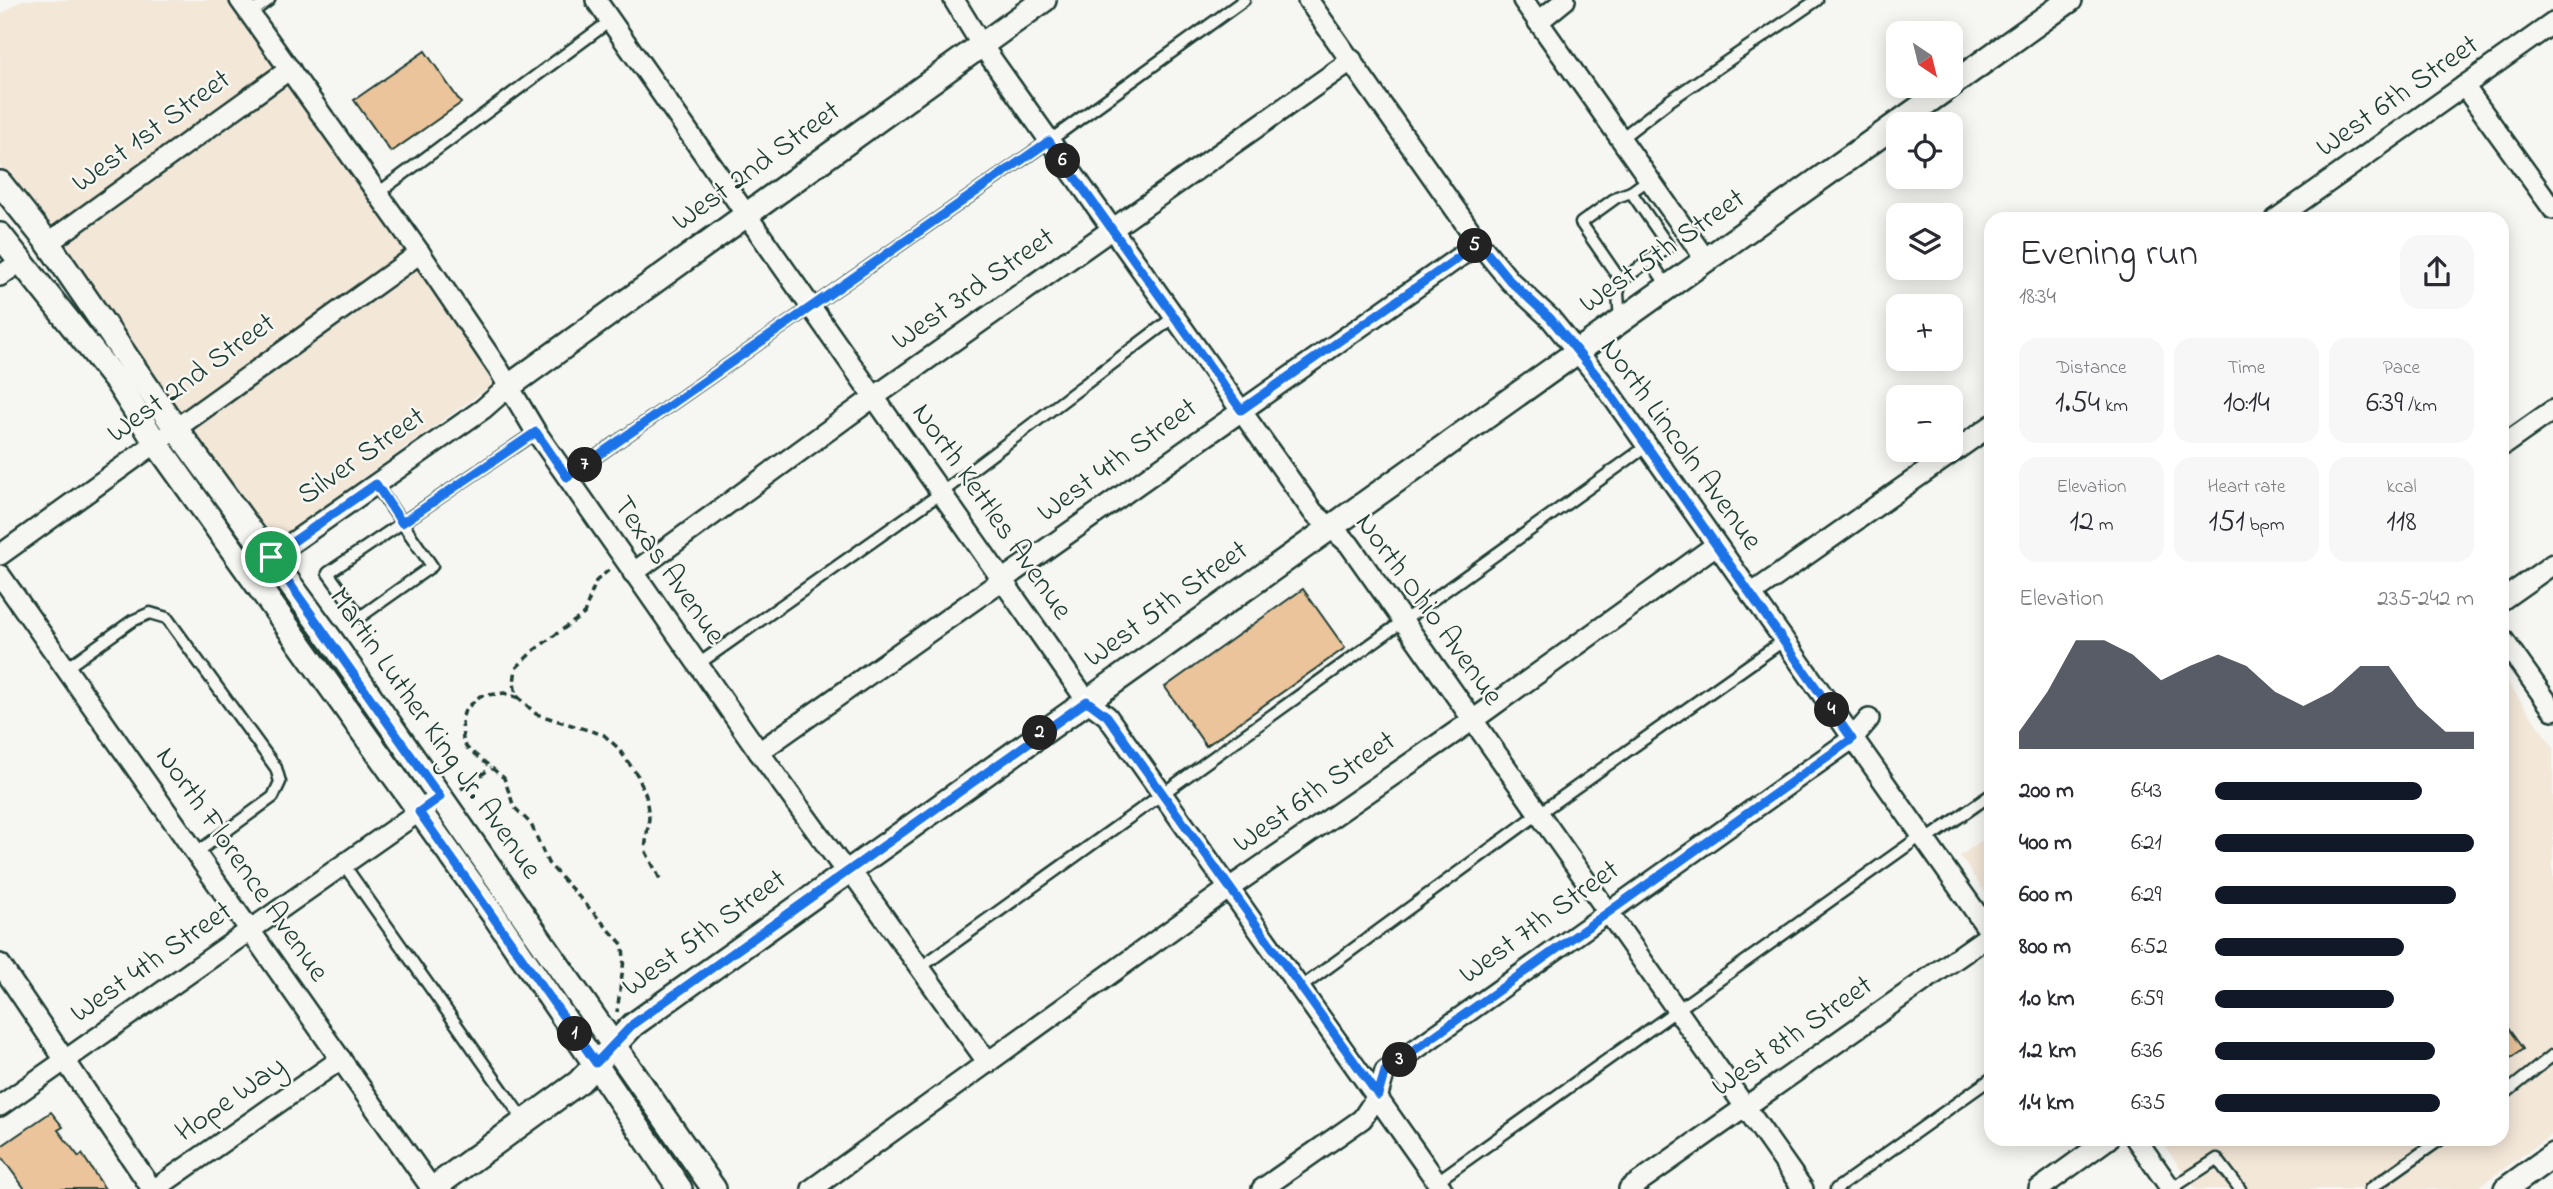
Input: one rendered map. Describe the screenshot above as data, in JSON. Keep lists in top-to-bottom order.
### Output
{
  "streets": {
    "street": [
      "West 6th Street",
      "West 1st Street",
      "West 2nd Street",
      "West 5th Street",
      "West 3rd Street",
      "North Lincoln Avenue",
      "Silver Street",
      "West 4th Street",
      "North Kettles Avenue",
      "Texas Avenue",
      "North Ohio Avenue",
      "Martin Luther King Jr. Avenue",
      "North Florence Avenue",
      "West 7th Street",
      "West 8th Street",
      "Hope Way"
    ]
  },
  "crossings": [
    ["West 6th Street", "North Lincoln Avenue"],
    ["West 6th Street", "North Kettles Avenue"],
    ["West 6th Street", "Texas Avenue"],
    ["West 6th Street", "North Ohio Avenue"],
    ["West 1st Street", "Texas Avenue"],
    ["West 1st Street", "Martin Luther King Jr. Avenue"],
    ["West 2nd Street", "Silver Street"],
    ["West 2nd Street", "North Kettles Avenue"],
    ["West 2nd Street", "Texas Avenue"],
    ["West 2nd Street", "North Ohio Avenue"],
    ["West 2nd Street", "Martin Luther King Jr. Avenue"],
    ["West 5th Street", "North Lincoln Avenue"],
    ["West 5th Street", "North Kettles Avenue"],
    ["West 5th Street", "Texas Avenue"],
    ["West 5th Street", "North Ohio Avenue"],
    ["West 5th Street", "Martin Luther King Jr. Avenue"],
    ["West 5th Street", "North Florence Avenue"],
    ["West 3rd Street", "North Lincoln Avenue"],
    ["West 3rd Street", "North Kettles Avenue"],
    ["West 3rd Street", "Texas Avenue"],
    ["West 3rd Street", "North Ohio Avenue"],
    ["North Lincoln Avenue", "West 4th Street"],
    ["North Lincoln Avenue", "West 7th Street"],
    ["Silver Street", "Texas Avenue"],
    ["Silver Street", "Martin Luther King Jr. Avenue"],
    ["West 4th Street", "North Kettles Avenue"],
    ["West 4th Street", "Texas Avenue"],
    ["West 4th Street", "North Ohio Avenue"],
    ["West 4th Street", "Martin Luther King Jr. Avenue"],
    ["West 4th Street", "North Florence Avenue"],
    ["North Kettles Avenue", "West 7th Street"],
    ["North Ohio Avenue", "West 7th Street"],
    ["North Ohio Avenue", "West 8th Street"],
    ["North Florence Avenue", "Hope Way"]
  ],
  "north": "bottom right",
  "page": {
    "map_buttons": ["+", "−"],
    "pins": [
      "6",
      "5",
      "7",
      "4",
      "2",
      "1",
      "3"
    ],
    "heading": ["Evening run", "18:34"],
    "stats": [
      ["Distance", "1.54 km"],
      ["Time", "10:14"],
      ["Pace", "6:39 /km"],
      ["Elevation", "12 m"],
      ["Heart rate", "151 bpm"],
      ["kcal", "118"]
    ],
    "chart": ["Elevation", "235–242 m"],
    "list": [
      {
        "name": "200 m",
        "note": "6:43"
      },
      {
        "name": "400 m",
        "note": "6:21"
      },
      {
        "name": "600 m",
        "note": "6:29"
      },
      {
        "name": "800 m",
        "note": "6:52"
      },
      {
        "name": "1.0 km",
        "note": "6:59"
      },
      {
        "name": "1.2 km",
        "note": "6:36"
      },
      {
        "name": "1.4 km",
        "note": "6:35"
      }
    ]
  }
}
